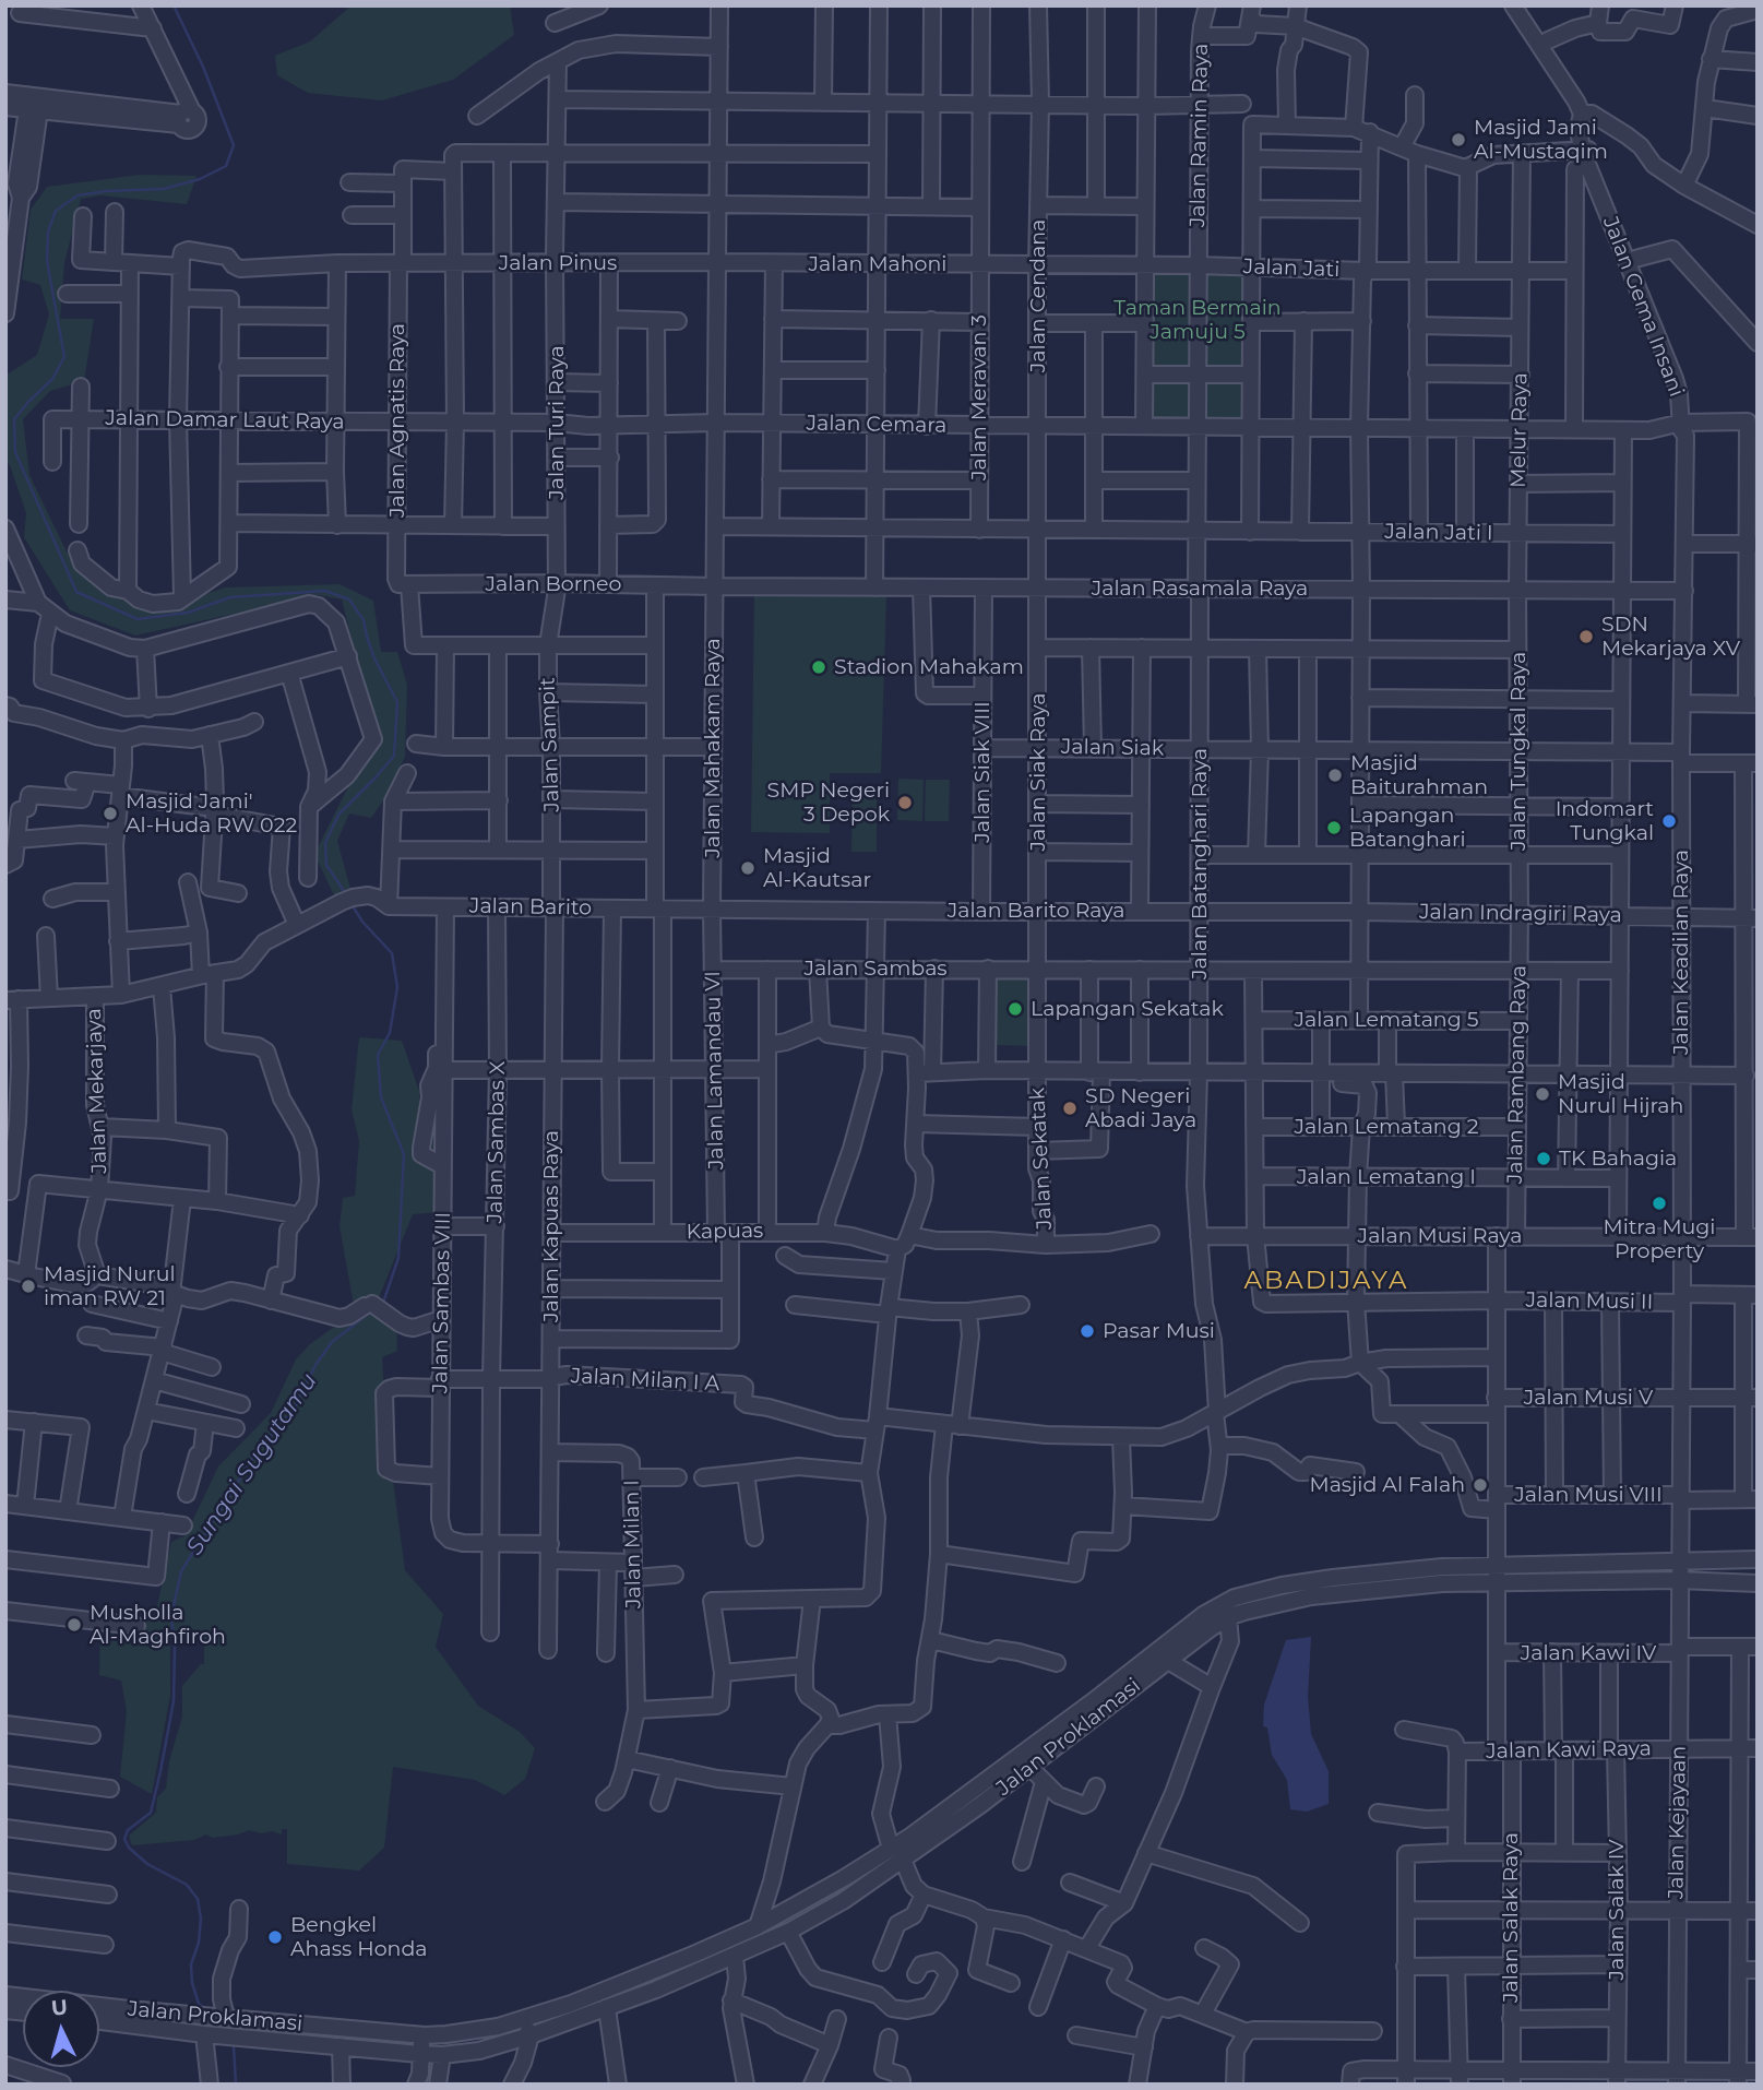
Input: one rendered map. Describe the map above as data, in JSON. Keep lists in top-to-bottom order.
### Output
{
  "streets": {
    "street": [
      "Jalan Ramin Raya",
      "Jalan Pinus",
      "Jalan Mahoni",
      "Jalan Jati",
      "Jalan Cendana",
      "Jalan Gema Insani",
      "Jalan Meravan 3",
      "Jalan Damar Laut Raya",
      "Jalan Agnatis Raya",
      "Jalan Turi Raya",
      "Jalan Cemara",
      "Melur Raya",
      "Jalan Jati I",
      "Jalan Borneo",
      "Jalan Rasamala Raya",
      "Jalan Sampit",
      "Jalan Mahakam Raya",
      "Jalan Siak",
      "Jalan Tungkal Raya",
      "Jalan Siak VIII",
      "Jalan Siak Raya",
      "Jalan Batanghari Raya",
      "Jalan Barito",
      "Jalan Barito Raya",
      "Jalan Indragiri Raya",
      "Jalan Keadilan Raya",
      "Jalan Sambas",
      "Jalan Lematang 5",
      "Jalan Lamandau VI",
      "Jalan Rambang Raya",
      "Jalan Mekarjaya",
      "Jalan Lematang 2",
      "Jalan Sambas X",
      "Jalan Sekatak",
      "Jalan Lematang I",
      "Jalan Kapuas Raya",
      "Kapuas",
      "Jalan Musi Raya",
      "Jalan Musi II",
      "Jalan Sambas VIII",
      "Jalan Milan I A",
      "Jalan Musi V",
      "Jalan Musi VIII",
      "Jalan Milan I",
      "Jalan Kawi IV",
      "Jalan Proklamasi",
      "Jalan Kawi Raya",
      "Jalan Kejayaan",
      "Jalan Salak IV",
      "Jalan Salak Raya"
    ]
  },
  "crossings": [
    ["Jalan Ramin Raya", "Jalan Jati"],
    ["Jalan Ramin Raya", "Jalan Cemara"],
    ["Jalan Ramin Raya", "Jalan Batanghari Raya"],
    ["Jalan Pinus", "Jalan Mahoni"],
    ["Jalan Pinus", "Jalan Agnatis Raya"],
    ["Jalan Pinus", "Jalan Turi Raya"],
    ["Jalan Pinus", "Jalan Mahakam Raya"],
    ["Jalan Mahoni", "Jalan Jati"],
    ["Jalan Mahoni", "Jalan Cendana"],
    ["Jalan Mahoni", "Jalan Meravan 3"],
    ["Jalan Mahoni", "Jalan Mahakam Raya"],
    ["Jalan Jati", "Jalan Cendana"],
    ["Jalan Jati", "Jalan Cemara"],
    ["Jalan Jati", "Jalan Jati I"],
    ["Jalan Jati", "Jalan Rasamala Raya"],
    ["Jalan Jati", "Jalan Siak"],
    ["Jalan Jati", "Jalan Barito Raya"],
    ["Jalan Jati", "Jalan Indragiri Raya"],
    ["Jalan Jati", "Jalan Sambas"],
    ["Jalan Jati", "Jalan Lematang 5"],
    ["Jalan Cendana", "Jalan Cemara"],
    ["Jalan Cendana", "Jalan Jati I"],
    ["Jalan Cendana", "Jalan Rasamala Raya"],
    ["Jalan Cendana", "Jalan Siak Raya"],
    ["Jalan Gema Insani", "Jalan Cemara"],
    ["Jalan Gema Insani", "Jalan Keadilan Raya"],
    ["Jalan Meravan 3", "Jalan Cemara"],
    ["Jalan Meravan 3", "Jalan Jati I"],
    ["Jalan Damar Laut Raya", "Jalan Agnatis Raya"],
    ["Jalan Damar Laut Raya", "Jalan Turi Raya"],
    ["Jalan Damar Laut Raya", "Jalan Cemara"],
    ["Jalan Agnatis Raya", "Jalan Borneo"],
    ["Jalan Turi Raya", "Jalan Cemara"],
    ["Jalan Turi Raya", "Jalan Borneo"],
    ["Jalan Turi Raya", "Jalan Sampit"],
    ["Jalan Cemara", "Melur Raya"],
    ["Jalan Cemara", "Jalan Mahakam Raya"],
    ["Jalan Cemara", "Jalan Batanghari Raya"],
    ["Jalan Cemara", "Jalan Keadilan Raya"],
    ["Melur Raya", "Jalan Jati I"],
    ["Melur Raya", "Jalan Rasamala Raya"],
    ["Melur Raya", "Jalan Tungkal Raya"],
    ["Jalan Jati I", "Jalan Mahakam Raya"],
    ["Jalan Jati I", "Jalan Batanghari Raya"],
    ["Jalan Borneo", "Jalan Rasamala Raya"],
    ["Jalan Borneo", "Jalan Sampit"],
    ["Jalan Borneo", "Jalan Mahakam Raya"],
    ["Jalan Rasamala Raya", "Jalan Mahakam Raya"],
    ["Jalan Rasamala Raya", "Jalan Tungkal Raya"],
    ["Jalan Rasamala Raya", "Jalan Siak VIII"],
    ["Jalan Rasamala Raya", "Jalan Siak Raya"],
    ["Jalan Rasamala Raya", "Jalan Batanghari Raya"],
    ["Jalan Rasamala Raya", "Jalan Keadilan Raya"],
    ["Jalan Sampit", "Jalan Barito"],
    ["Jalan Sampit", "Jalan Kapuas Raya"],
    ["Jalan Mahakam Raya", "Jalan Barito"],
    ["Jalan Mahakam Raya", "Jalan Barito Raya"],
    ["Jalan Mahakam Raya", "Jalan Lamandau VI"],
    ["Jalan Siak", "Jalan Tungkal Raya"],
    ["Jalan Siak", "Jalan Siak VIII"],
    ["Jalan Siak", "Jalan Siak Raya"],
    ["Jalan Siak", "Jalan Batanghari Raya"],
    ["Jalan Siak", "Jalan Keadilan Raya"],
    ["Jalan Tungkal Raya", "Jalan Indragiri Raya"],
    ["Jalan Tungkal Raya", "Jalan Rambang Raya"],
    ["Jalan Siak VIII", "Jalan Barito Raya"],
    ["Jalan Siak Raya", "Jalan Barito Raya"],
    ["Jalan Siak Raya", "Jalan Sekatak"],
    ["Jalan Batanghari Raya", "Jalan Barito Raya"],
    ["Jalan Batanghari Raya", "Jalan Sambas"],
    ["Jalan Batanghari Raya", "Jalan Musi Raya"],
    ["Jalan Barito", "Jalan Barito Raya"],
    ["Jalan Barito", "Jalan Lamandau VI"],
    ["Jalan Barito", "Jalan Sambas X"],
    ["Jalan Barito", "Jalan Kapuas Raya"],
    ["Jalan Barito", "Jalan Sambas VIII"],
    ["Jalan Barito Raya", "Jalan Indragiri Raya"],
    ["Jalan Barito Raya", "Jalan Lamandau VI"],
    ["Jalan Barito Raya", "Jalan Sekatak"],
    ["Jalan Indragiri Raya", "Jalan Keadilan Raya"],
    ["Jalan Indragiri Raya", "Jalan Rambang Raya"],
    ["Jalan Keadilan Raya", "Jalan Musi Raya"],
    ["Jalan Keadilan Raya", "Jalan Musi II"],
    ["Jalan Keadilan Raya", "Jalan Musi V"],
    ["Jalan Keadilan Raya", "Jalan Musi VIII"],
    ["Jalan Keadilan Raya", "Jalan Proklamasi"],
    ["Jalan Keadilan Raya", "Jalan Kejayaan"],
    ["Jalan Sambas", "Jalan Lamandau VI"],
    ["Jalan Sambas", "Jalan Rambang Raya"],
    ["Jalan Sambas", "Jalan Sekatak"],
    ["Jalan Lematang 5", "Jalan Rambang Raya"],
    ["Jalan Lamandau VI", "Jalan Kapuas Raya"],
    ["Jalan Lamandau VI", "Kapuas"],
    ["Jalan Rambang Raya", "Jalan Lematang 2"],
    ["Jalan Rambang Raya", "Jalan Lematang I"],
    ["Jalan Rambang Raya", "Jalan Musi Raya"],
    ["Jalan Sambas X", "Jalan Sambas VIII"],
    ["Jalan Kapuas Raya", "Kapuas"],
    ["Jalan Kapuas Raya", "Jalan Milan I A"],
    ["Jalan Kapuas Raya", "Jalan Milan I"],
    ["Jalan Musi Raya", "Jalan Musi II"],
    ["Jalan Musi Raya", "Jalan Salak Raya"],
    ["Jalan Musi II", "Jalan Salak Raya"],
    ["Jalan Musi V", "Jalan Salak Raya"],
    ["Jalan Musi VIII", "Jalan Salak Raya"],
    ["Jalan Kawi IV", "Jalan Kejayaan"],
    ["Jalan Kawi IV", "Jalan Salak IV"],
    ["Jalan Kawi IV", "Jalan Salak Raya"],
    ["Jalan Proklamasi", "Jalan Kejayaan"],
    ["Jalan Proklamasi", "Jalan Salak Raya"],
    ["Jalan Kawi Raya", "Jalan Kejayaan"],
    ["Jalan Kawi Raya", "Jalan Salak IV"],
    ["Jalan Kawi Raya", "Jalan Salak Raya"]
  ],
  "districts": ["ABADIJAYA"],
  "water": ["Sungai Sugutamu"],
  "parks": ["Taman Bermain Jamuju 5"],
  "places": [
    "Masjid Jami Al-Mustaqim",
    "SDN Mekarjaya XV",
    "Stadion Mahakam",
    "Masjid Baiturahman",
    "SMP Negeri 3 Depok",
    "Masjid Jami' Al-Huda RW 022",
    "Indomart Tungkal",
    "Lapangan Batanghari",
    "Masjid Al-Kautsar",
    "Lapangan Sekatak",
    "Masjid Nurul Hijrah",
    "SD Negeri Abadi Jaya",
    "TK Bahagia",
    "Mitra Mugi Property",
    "Masjid Nurul iman RW 21",
    "Pasar Musi",
    "Masjid Al Falah",
    "Musholla Al-Maghfiroh",
    "Bengkel Ahass Honda"
  ],
  "north": "top"
}
